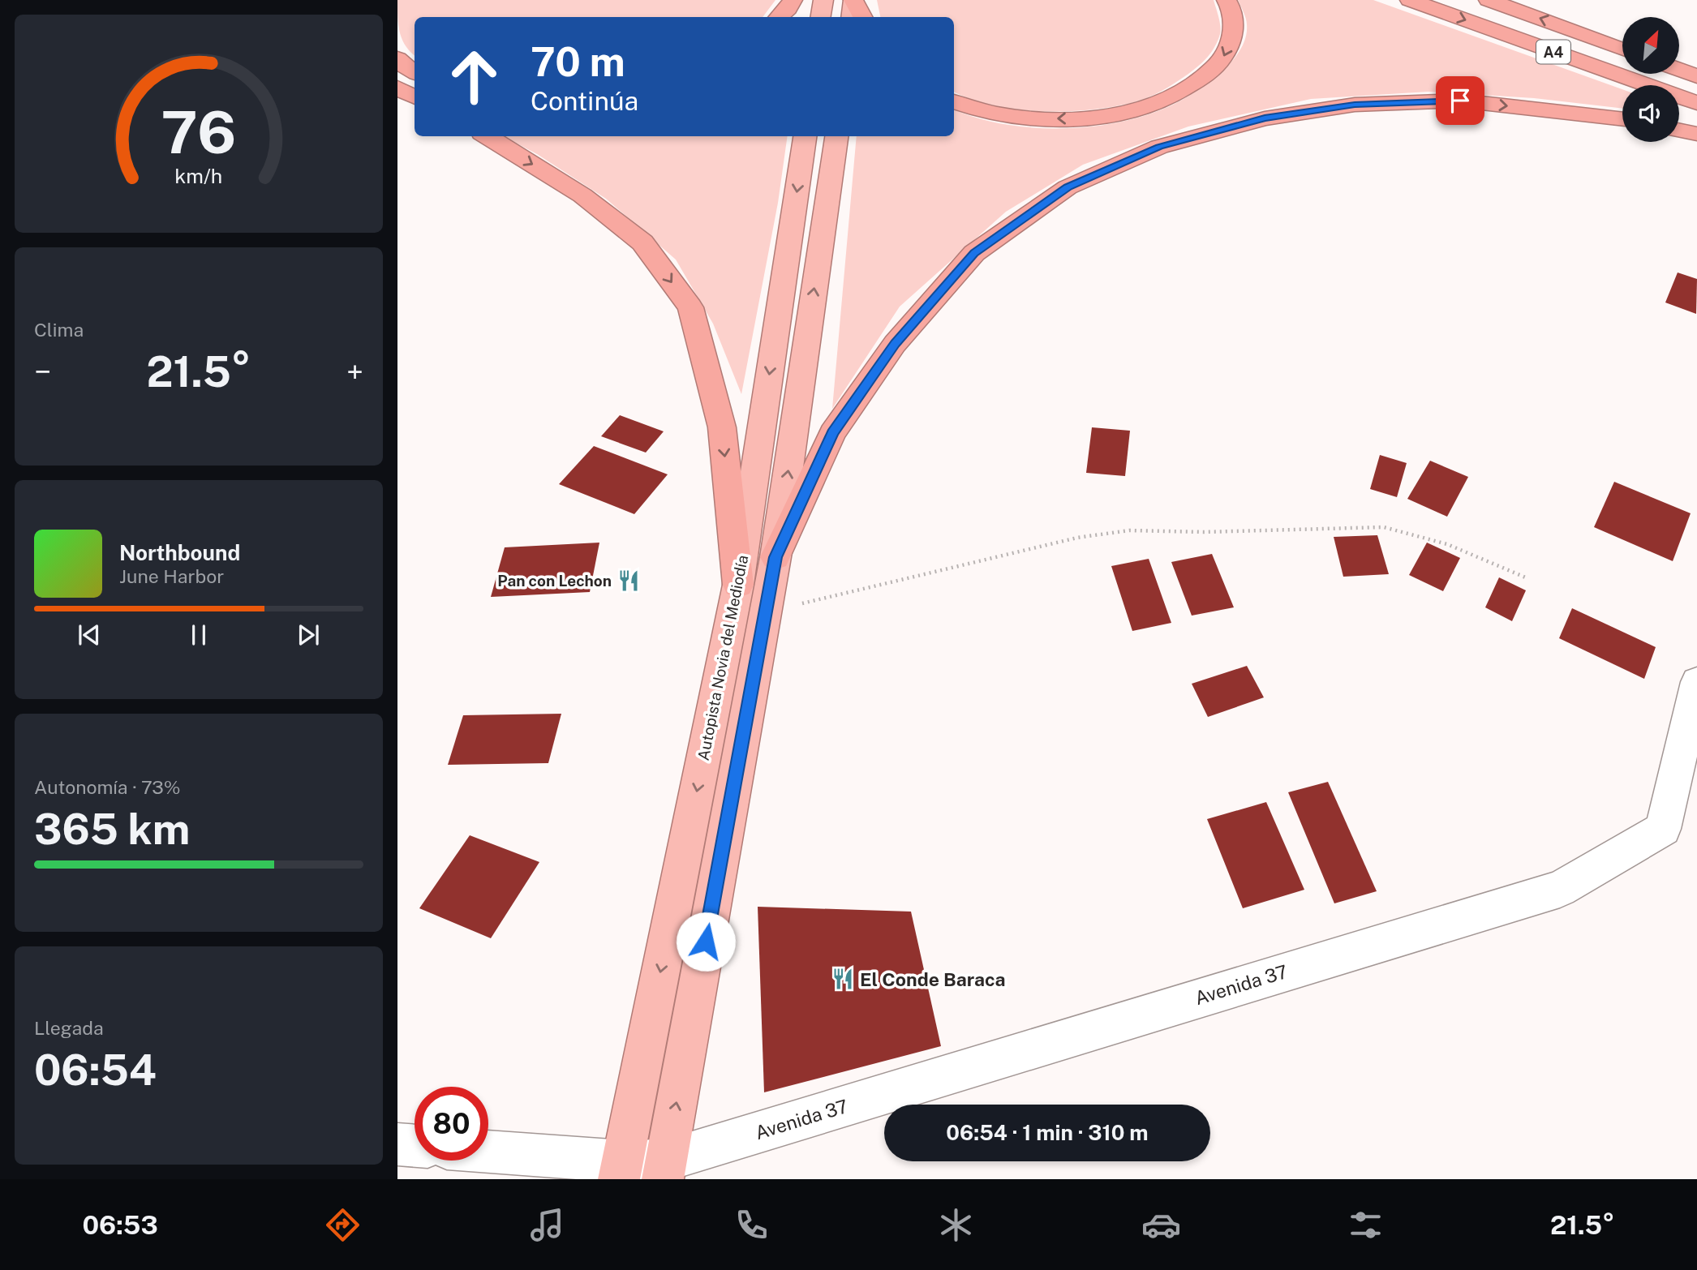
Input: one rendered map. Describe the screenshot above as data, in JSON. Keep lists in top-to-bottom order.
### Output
{
  "streets": {
    "highway": ["A4", "Autopista Novia del Mediodía"],
    "street": ["Avenida 37"]
  },
  "crossings": [
    ["Autopista Novia del Mediodía", "Avenida 37"]
  ],
  "places": {
    "restaurant": ["Pan con Lechon", "El Conde Baraca"]
  },
  "north": "top right",
  "page": {
    "turn": ["70 m", "Continúa"],
    "tile": [
      "Clima",
      ["Autonomía · 73%", "365 km"],
      ["Llegada", "06:54"]
    ],
    "heat": ["−", "21.5°", "+"],
    "song": ["Northbound", "June Harbor"],
    "limit": "80",
    "trip": "06:54 · 1 min · 310 m",
    "tabs": ["06:53", "21.5°"],
    "gauge": ["76", "km/h"]
  }
}
